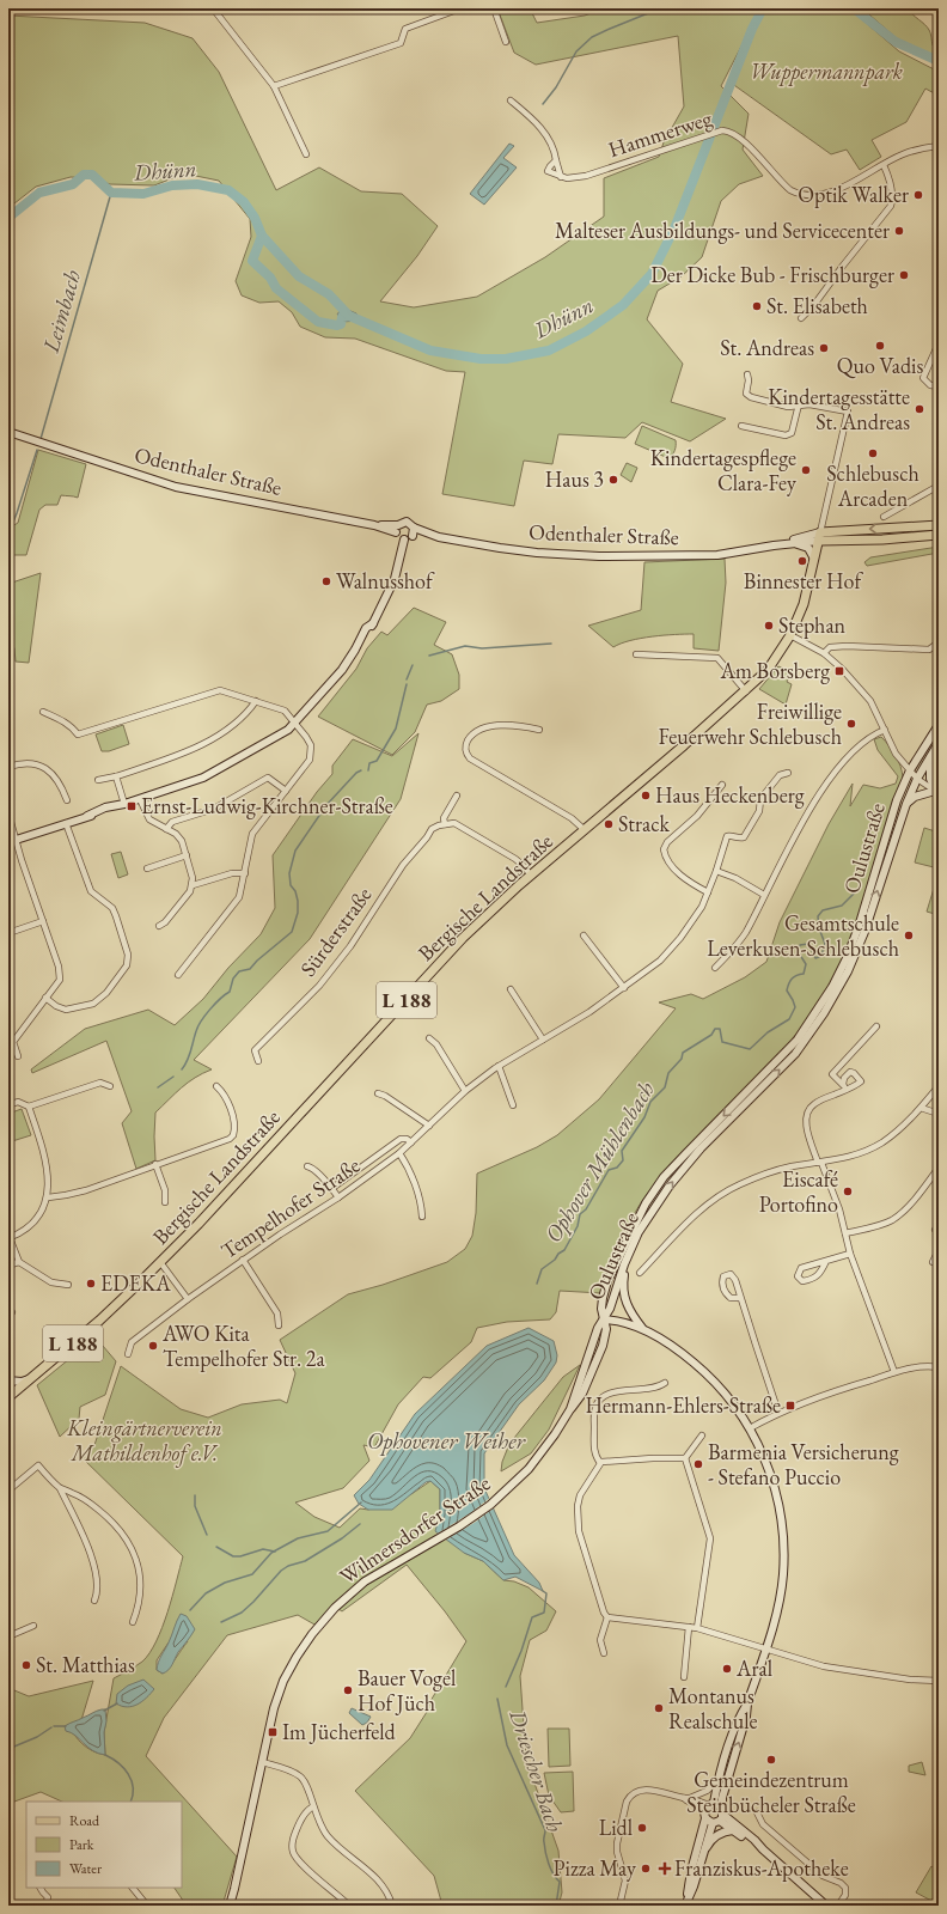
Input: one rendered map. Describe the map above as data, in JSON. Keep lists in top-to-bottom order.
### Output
{
  "streets": {
    "main road": [
      "Odenthaler Straße",
      "Oulustraße",
      "Bergische Landstraße",
      "L 188",
      "Wilmersdorfer Straße"
    ],
    "street": ["Hammerweg", "Sürderstraße", "Tempelhofer Straße"]
  },
  "crossings": [
    ["Odenthaler Straße", "Bergische Landstraße"],
    ["Oulustraße", "Wilmersdorfer Straße"],
    ["Bergische Landstraße", "L 188"]
  ],
  "water": [
    "Dhünn",
    "Leimbach",
    "Ophover Mühlenbach",
    "Ophovener Weiher",
    "Driescher Bach"
  ],
  "parks": ["Wuppermannpark", "Kleingärtnerverein Mathildenhof e.V."],
  "places": {
    "other": [
      "Optik Walker",
      "Malteser Ausbildungs- und Servicecenter",
      "Der Dicke Bub - Frischburger",
      "St. Elisabeth",
      "Quo Vadis",
      "St. Andreas",
      "Kindertagesstätte St. Andreas",
      "Schlebusch Arcaden",
      "Kindertagespflege Clara-Fey",
      "Haus 3",
      "Binnester Hof",
      "Walnusshof",
      "Stephan",
      "Freiwillige Feuerwehr Schlebusch",
      "Haus Heckenberg",
      "Strack",
      "Gesamtschule Leverkusen-Schlebusch",
      "Eiscafé Portofino",
      "EDEKA",
      "AWO Kita Tempelhofer Str. 2a",
      "Barmenia Versicherung - Stefano Puccio",
      "St. Matthias",
      "Aral",
      "Bauer Vogel Hof Jüch",
      "Montanus Realschule",
      "Gemeindezentrum Steinbücheler Straße",
      "Lidl",
      "Pizza May"
    ],
    "transit": [
      "Am Borsberg",
      "Ernst-Ludwig-Kirchner-Straße",
      "Hermann-Ehlers-Straße",
      "Im Jücherfeld"
    ],
    "health": ["Franziskus-Apotheke"]
  },
  "legend": ["Road", "Park", "Water"]
}
